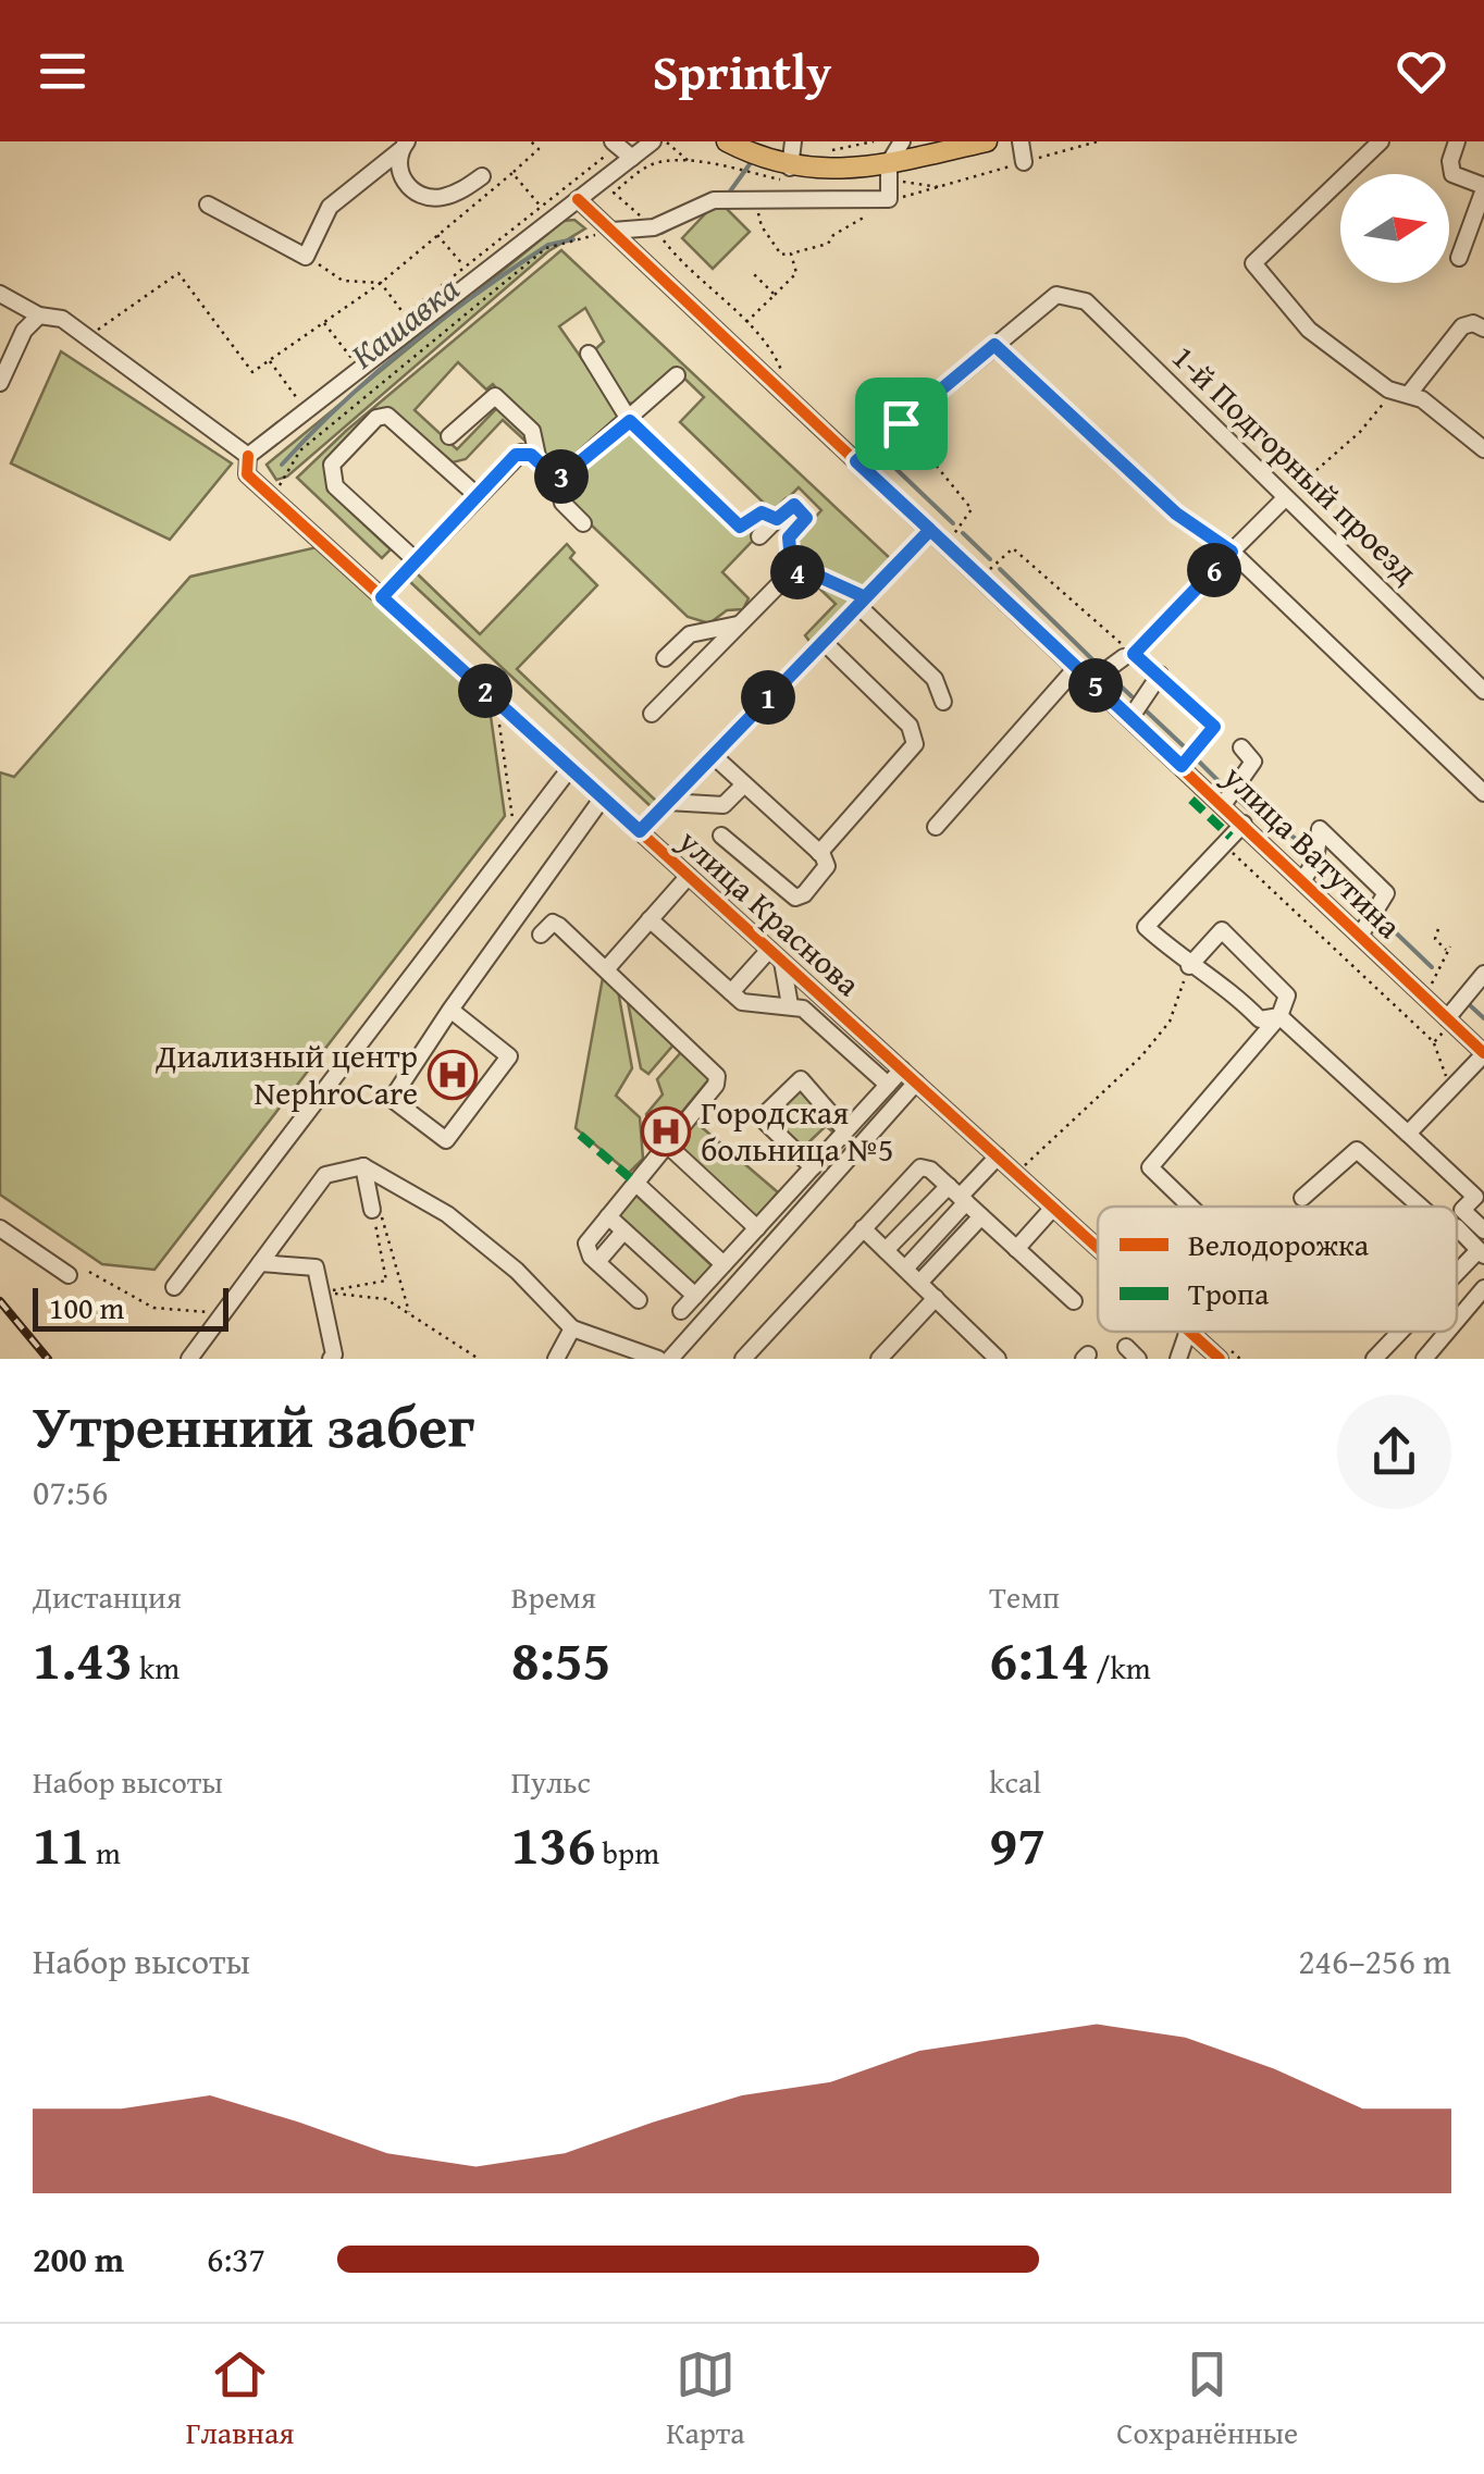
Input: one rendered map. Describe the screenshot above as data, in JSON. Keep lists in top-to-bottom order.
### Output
{
  "streets": {
    "street": ["1-й Подгорный проезд", "улица Ватутина", "улица Краснова"]
  },
  "water": ["Кашавка"],
  "places": {
    "hospital": ["Диализный центр NephroCare", "Городская больница №5"]
  },
  "legend": ["Велодорожка", "Тропа"],
  "scale_bar": "100 m",
  "north": "right",
  "page": {
    "header": "Sprintly",
    "pins": [
      "3",
      "6",
      "4",
      "5",
      "2",
      "1"
    ],
    "scale": "100 m",
    "heading": ["Утренний забег", "07:56"],
    "stats": [
      ["Дистанция", "1.43 km"],
      ["Время", "8:55"],
      ["Темп", "6:14 /km"],
      ["Набор высоты", "11 m"],
      ["Пульс", "136 bpm"],
      ["kcal", "97"]
    ],
    "chart": ["Набор высоты", "246–256 m"],
    "list": [
      {
        "name": "200 m",
        "note": "6:37"
      }
    ],
    "tabs": ["Главная", "Карта", "Сохранённые"]
  }
}
